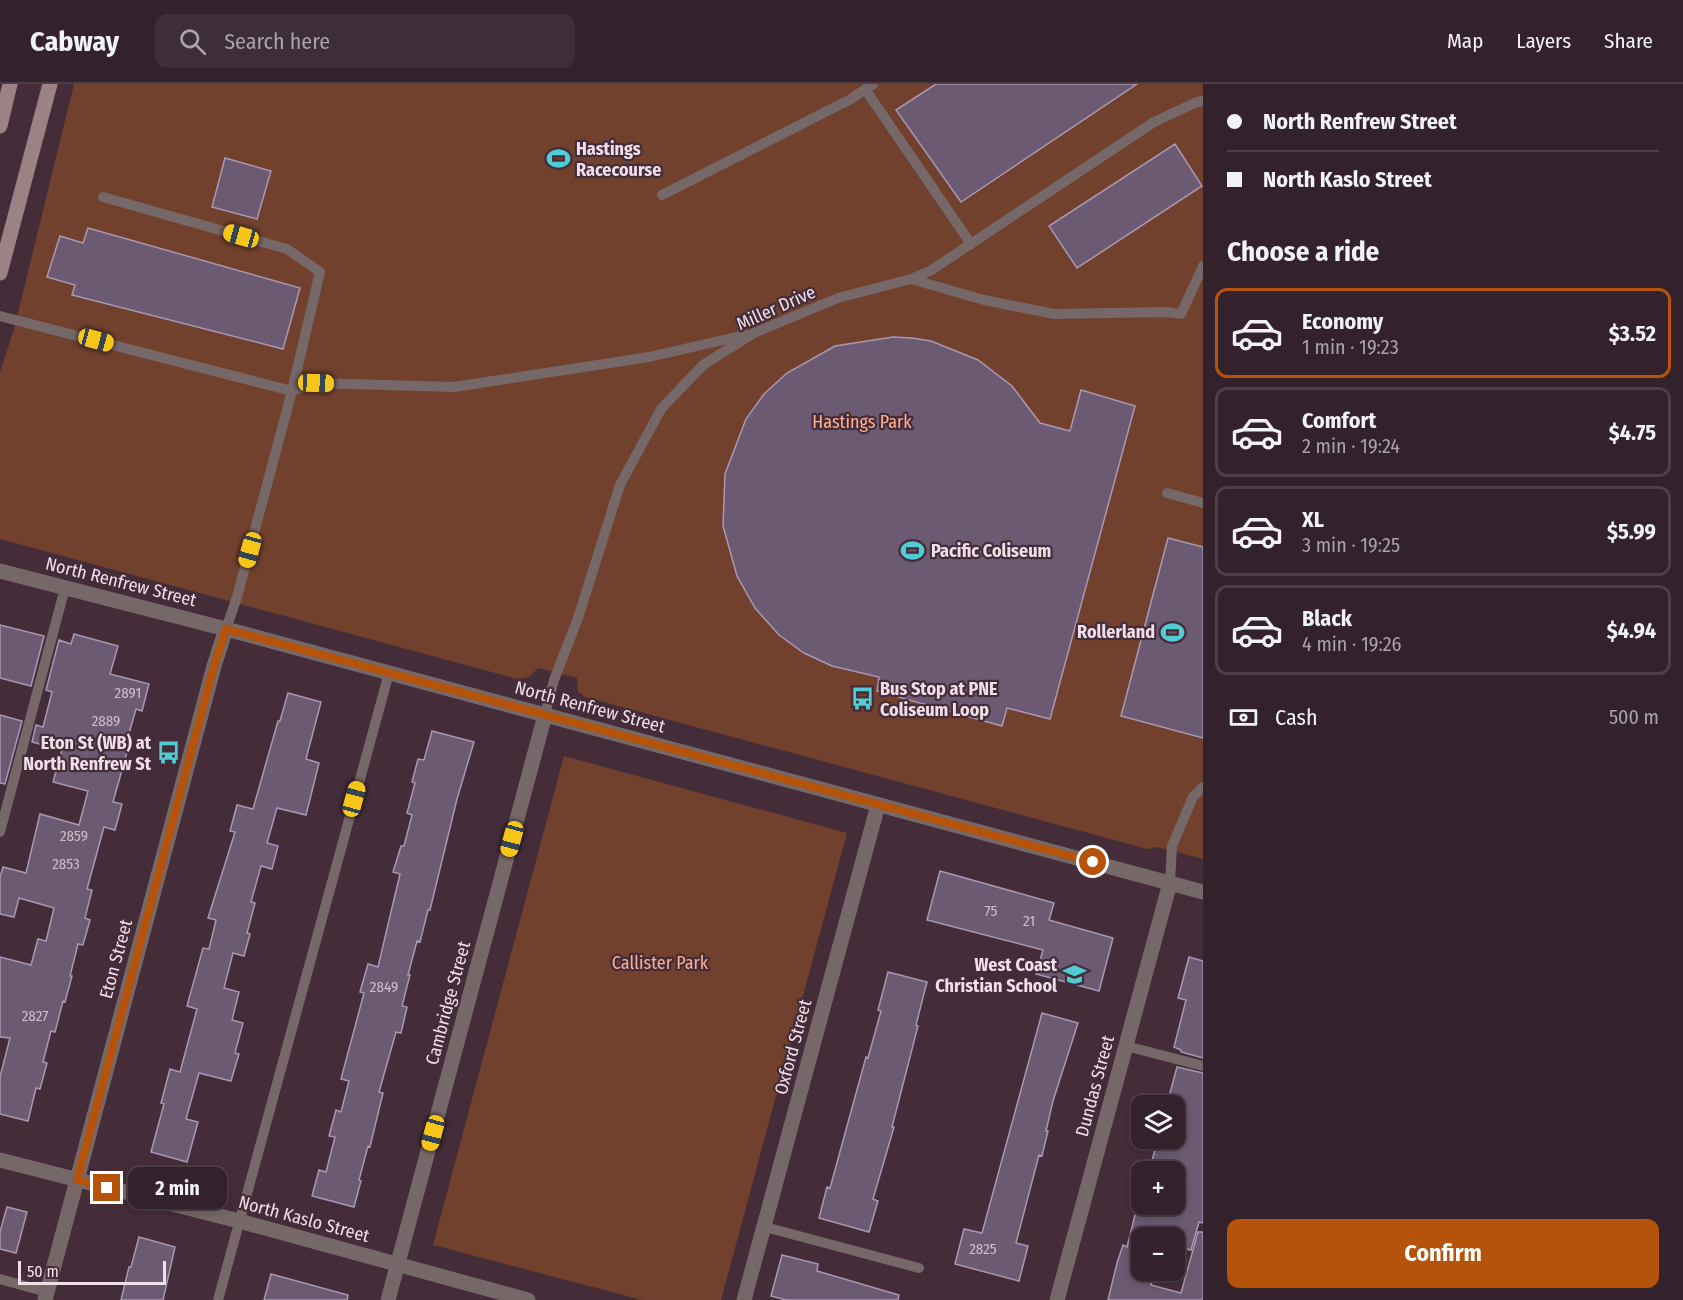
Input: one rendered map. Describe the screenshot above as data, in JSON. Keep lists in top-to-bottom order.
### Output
{
  "streets": {
    "street": [
      "North Renfrew Street",
      "Eton Street",
      "Cambridge Street",
      "Oxford Street",
      "Dundas Street",
      "North Kaslo Street"
    ],
    "lane": ["Miller Drive"]
  },
  "crossings": [
    ["Miller Drive", "North Renfrew Street"],
    ["Miller Drive", "Cambridge Street"],
    ["North Renfrew Street", "Eton Street"],
    ["North Renfrew Street", "Cambridge Street"],
    ["North Renfrew Street", "Oxford Street"],
    ["North Renfrew Street", "Dundas Street"],
    ["Eton Street", "North Kaslo Street"],
    ["Cambridge Street", "North Kaslo Street"]
  ],
  "parks": ["Hastings Park", "Callister Park"],
  "places": {
    "sports": ["Hastings Racecourse", "Pacific Coliseum", "Rollerland"],
    "bus stop": ["Bus Stop at PNE Coliseum Loop", "Eton St (WB) at North Renfrew St"],
    "school or university": ["West Coast Christian School"]
  },
  "house_numbers": [
    "2891",
    "2889",
    "2859",
    "2853",
    "75",
    "21",
    "2849",
    "2827",
    "2825"
  ],
  "scale_bar": "50 m",
  "page": {
    "header": "Cabway",
    "search": "Search here",
    "nav": ["Map", "Layers", "Share"],
    "banner": ["North Renfrew Street", "North Kaslo Street"],
    "heading": "Choose a ride",
    "list": [
      {
        "name": "Economy",
        "note": "1 min · 19:23",
        "value": "$3.52"
      },
      {
        "name": "Comfort",
        "note": "2 min · 19:24",
        "value": "$4.75"
      },
      {
        "name": "XL",
        "note": "3 min · 19:25",
        "value": "$5.99"
      },
      {
        "name": "Black",
        "note": "4 min · 19:26",
        "value": "$4.94"
      }
    ],
    "pay": ["Cash", "500 m"],
    "map_buttons": ["+", "−"],
    "bubble": "2 min",
    "buttons": "Confirm",
    "scale": "50 m"
  }
}
